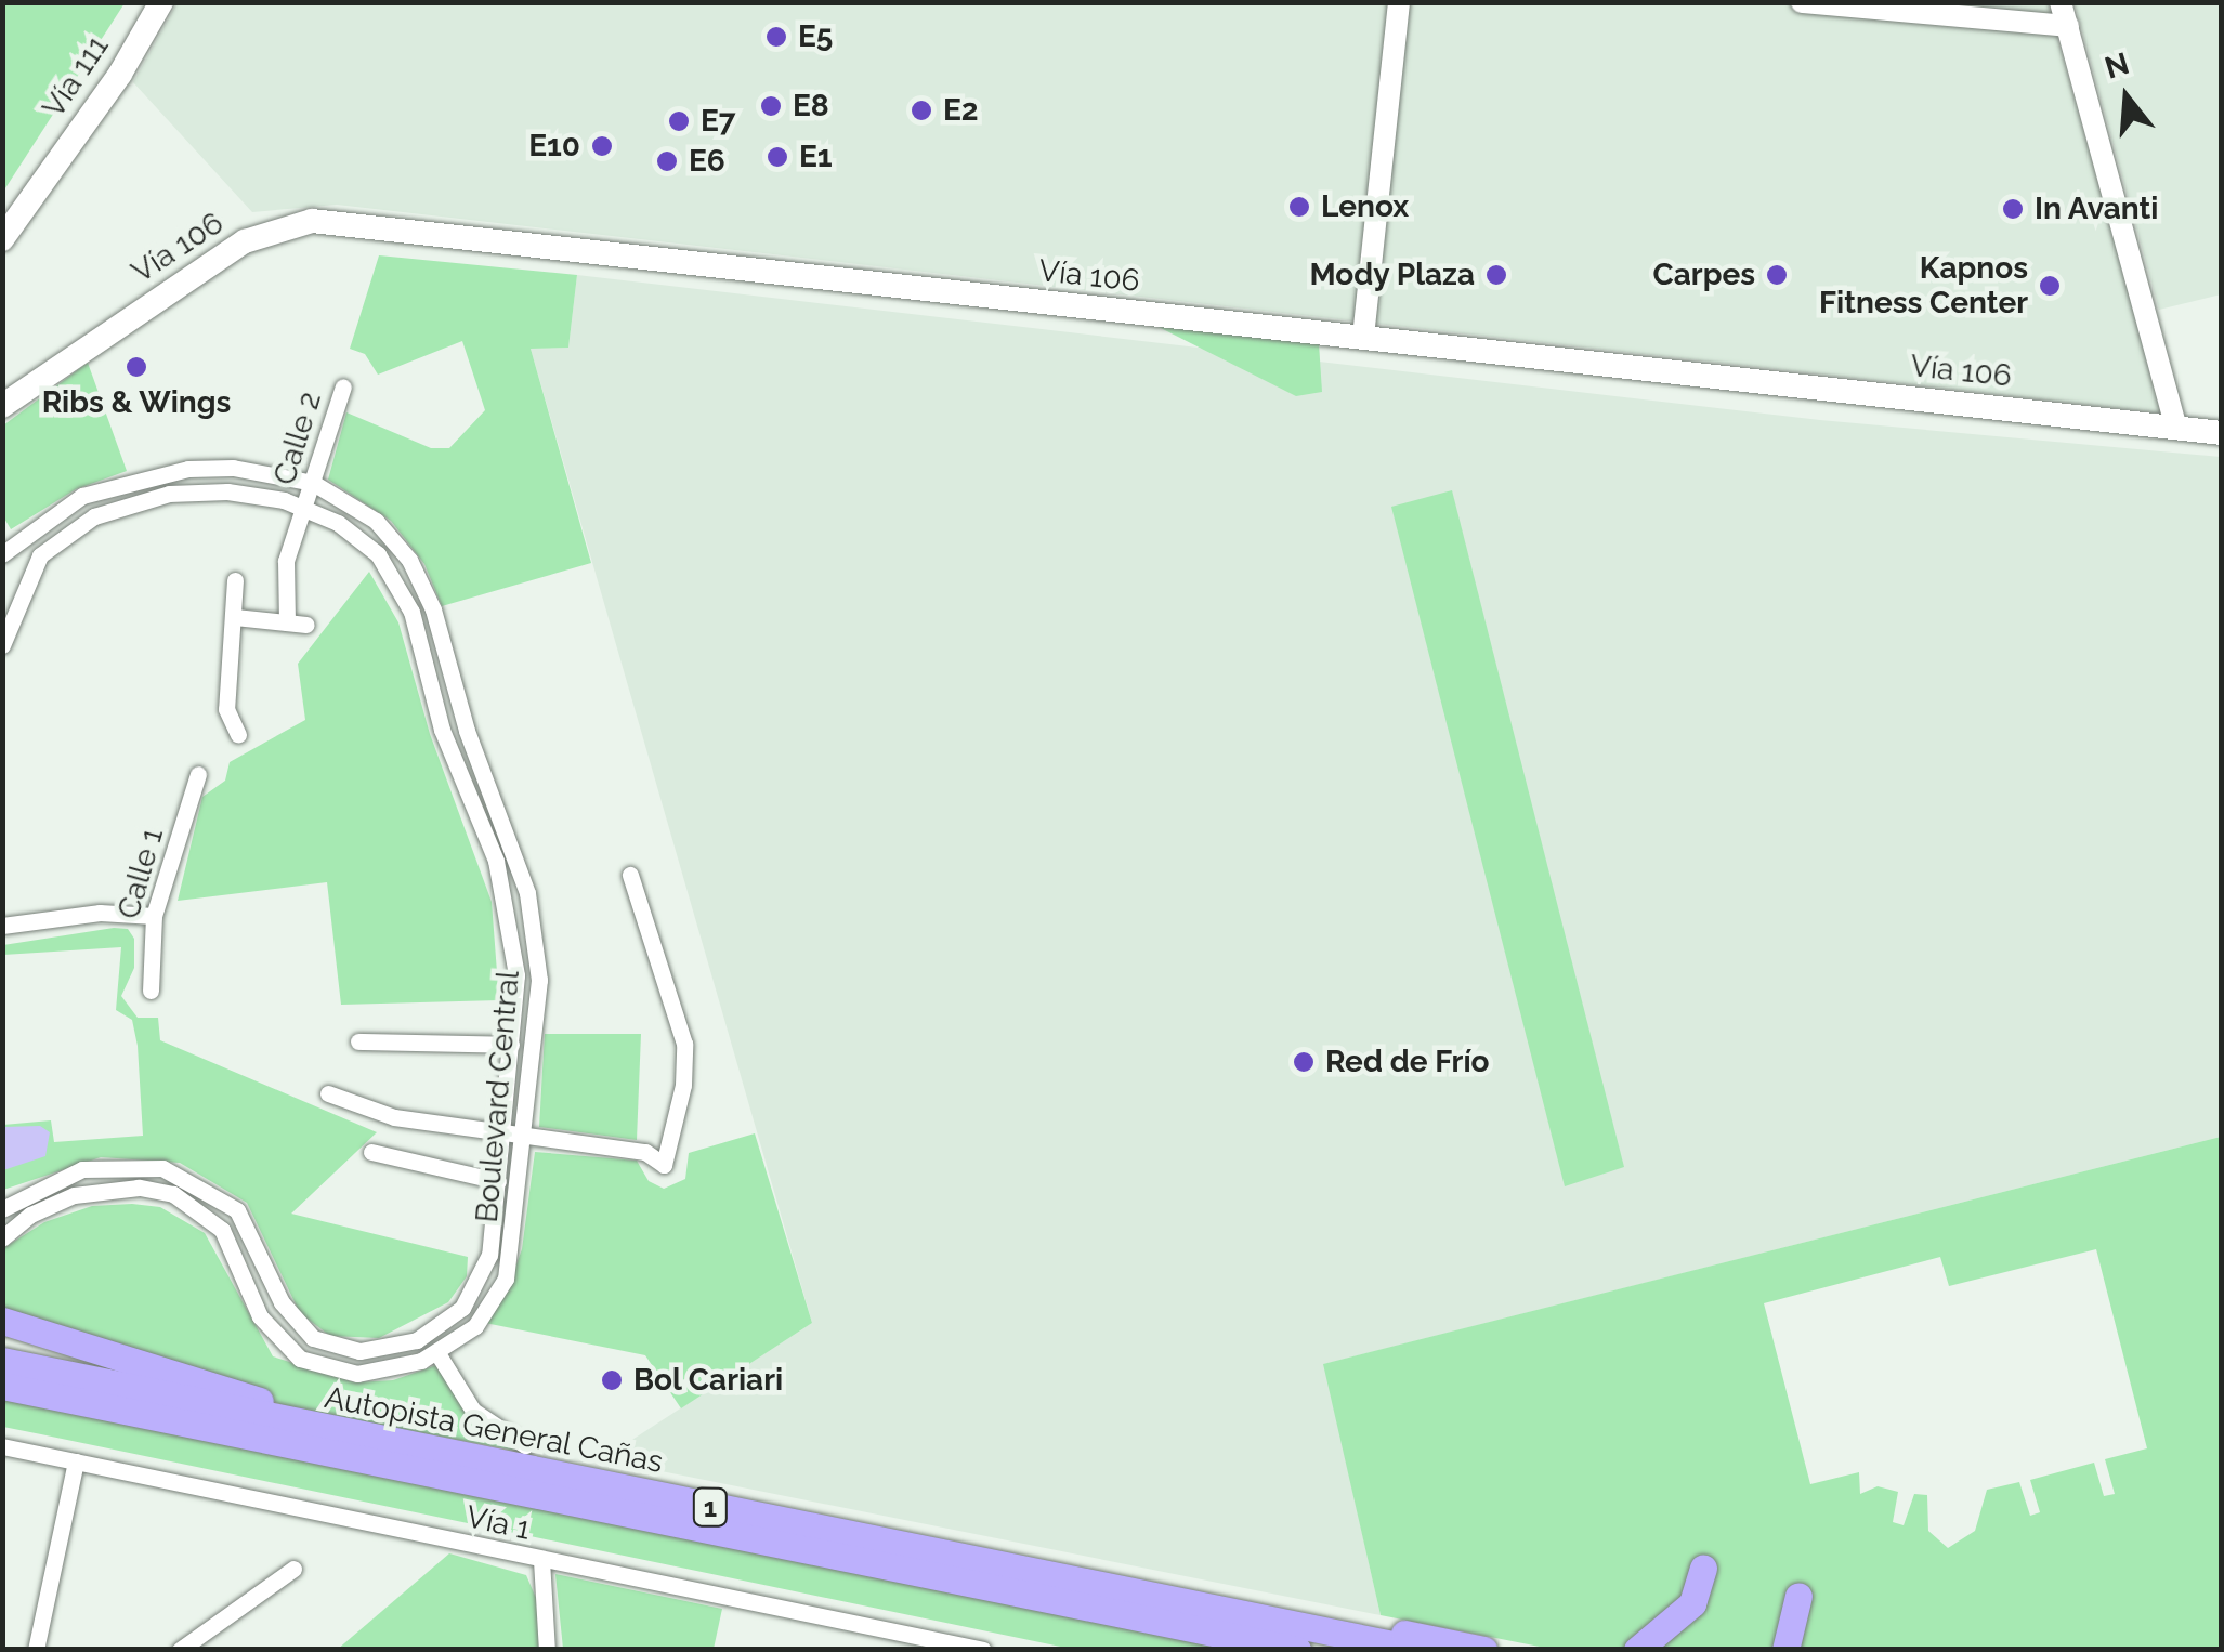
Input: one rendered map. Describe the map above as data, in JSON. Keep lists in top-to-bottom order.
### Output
{
  "streets": {
    "highway": ["Autopista General Cañas", "1"],
    "main road": ["Vía 111", "Vía 106"],
    "street": [
      "Calle 2",
      "Calle 1",
      "Boulevard Central",
      "Vía 1"
    ]
  },
  "crossings": [
    ["Calle 2", "Boulevard Central"]
  ],
  "places": [
    "E5",
    "E8",
    "E2",
    "E7",
    "E10",
    "E1",
    "E6",
    "Lenox",
    "In Avanti",
    "Mody Plaza",
    "Carpes",
    "Kapnos Fitness Center",
    "Ribs & Wings",
    "Red de Frío",
    "Bol Cariari"
  ],
  "north": "top"
}
